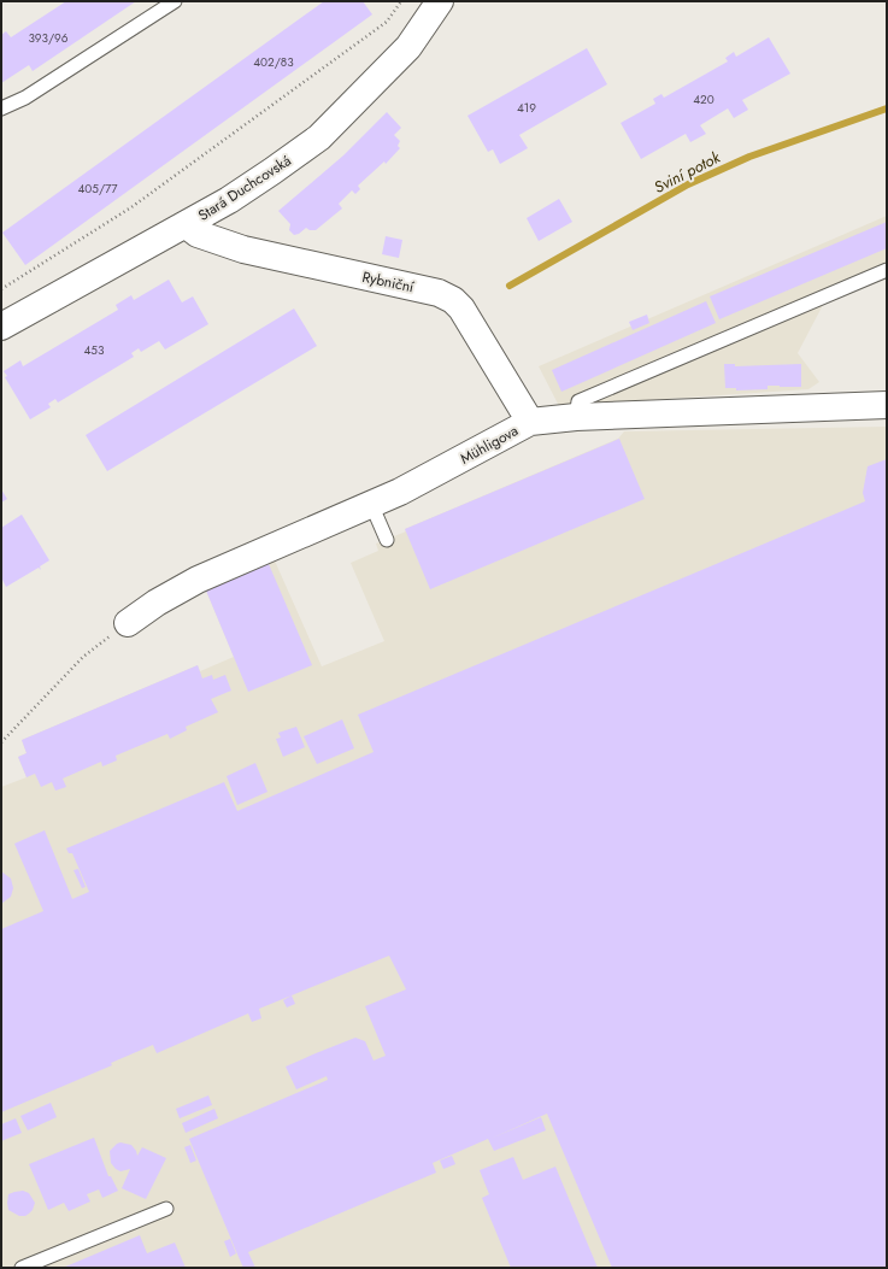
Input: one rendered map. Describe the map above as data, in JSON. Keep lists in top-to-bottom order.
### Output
{
  "streets": {
    "street": ["Stará Duchcovská", "Rybniční", "Mühligova"]
  },
  "crossings": [
    ["Stará Duchcovská", "Rybniční"],
    ["Rybniční", "Mühligova"]
  ],
  "water": ["Sviní potok"],
  "house_numbers": [
    "393/96",
    "402/83",
    "420",
    "419",
    "405/77",
    "453"
  ]
}
